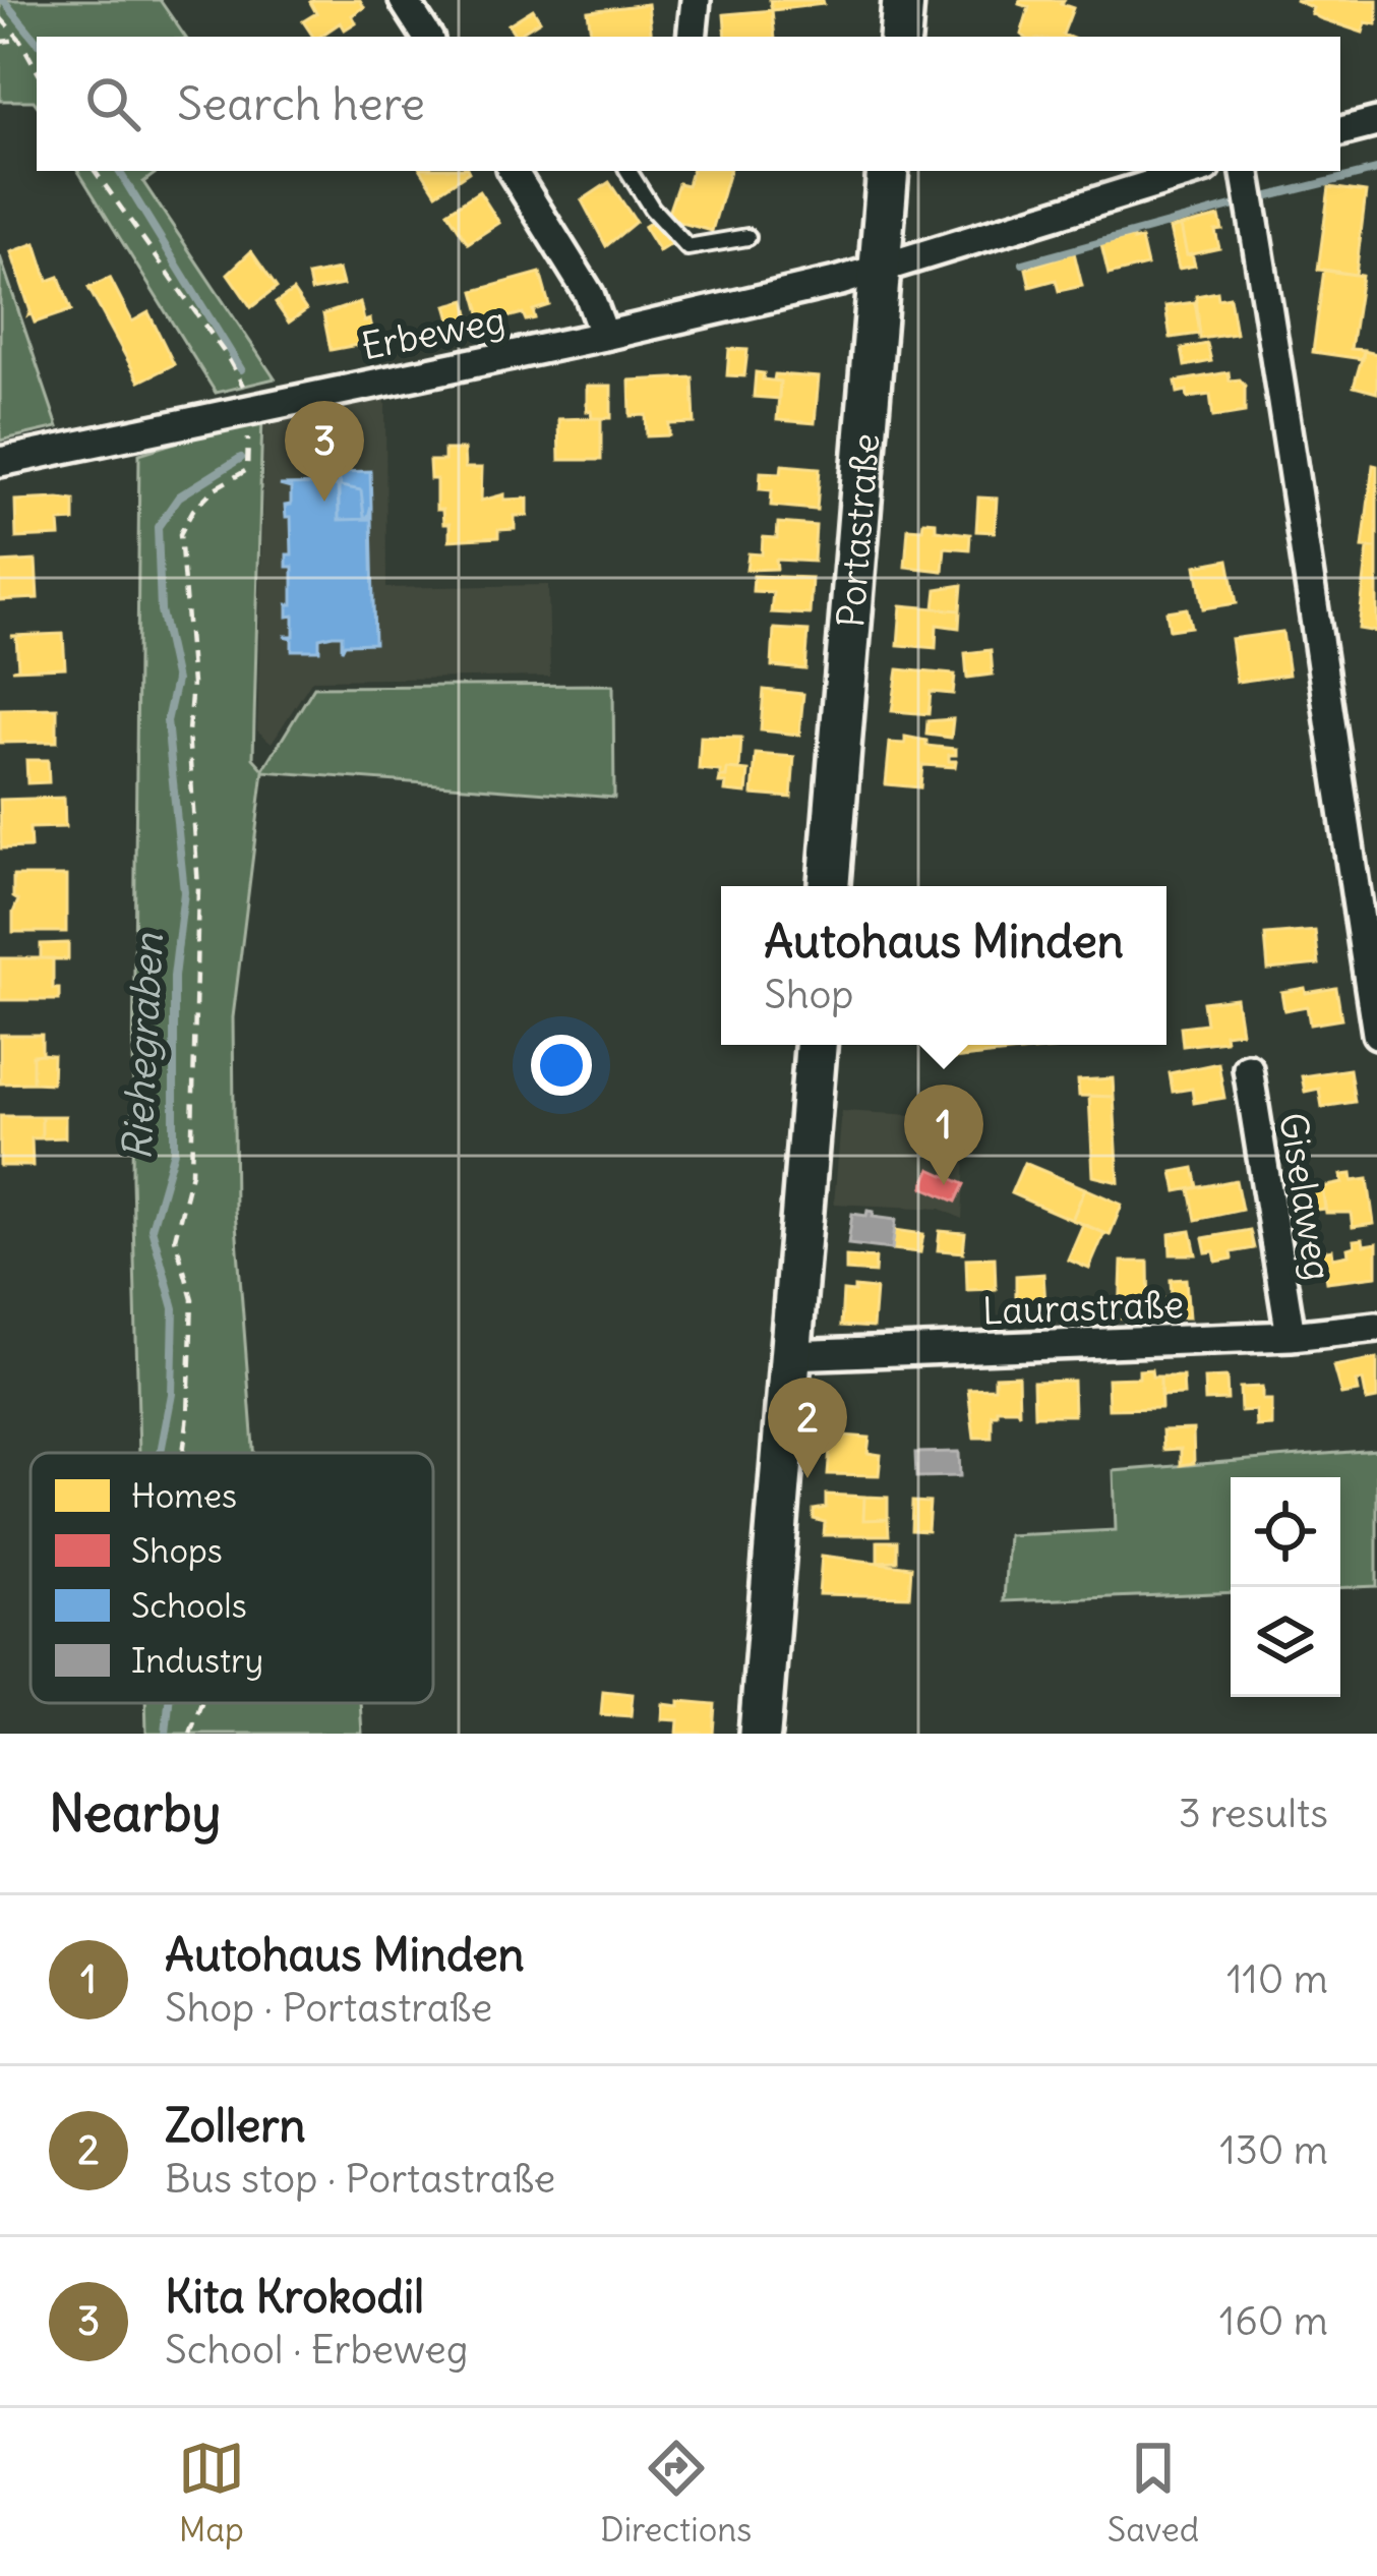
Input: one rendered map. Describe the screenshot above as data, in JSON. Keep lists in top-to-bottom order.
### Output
{
  "streets": {
    "main road": ["Portastraße"],
    "street": ["Erbeweg", "Giselaweg", "Laurastraße"]
  },
  "crossings": [
    ["Erbeweg", "Portastraße"],
    ["Giselaweg", "Laurastraße"]
  ],
  "water": ["Riehegraben"],
  "legend": [
    "Homes",
    "Shops",
    "Schools",
    "Industry"
  ],
  "page": {
    "search": "Search here",
    "pins": ["3", "1", "2"],
    "popup": ["Autohaus Minden", "Shop"],
    "heading": ["Nearby", "3 results"],
    "list": [
      {
        "mark": "1",
        "name": "Autohaus Minden",
        "note": "Shop · Portastraße",
        "value": "110 m"
      },
      {
        "mark": "2",
        "name": "Zollern",
        "note": "Bus stop · Portastraße",
        "value": "130 m"
      },
      {
        "mark": "3",
        "name": "Kita Krokodil",
        "note": "School · Erbeweg",
        "value": "160 m"
      }
    ],
    "nav": ["Map", "Directions", "Saved"]
  }
}
